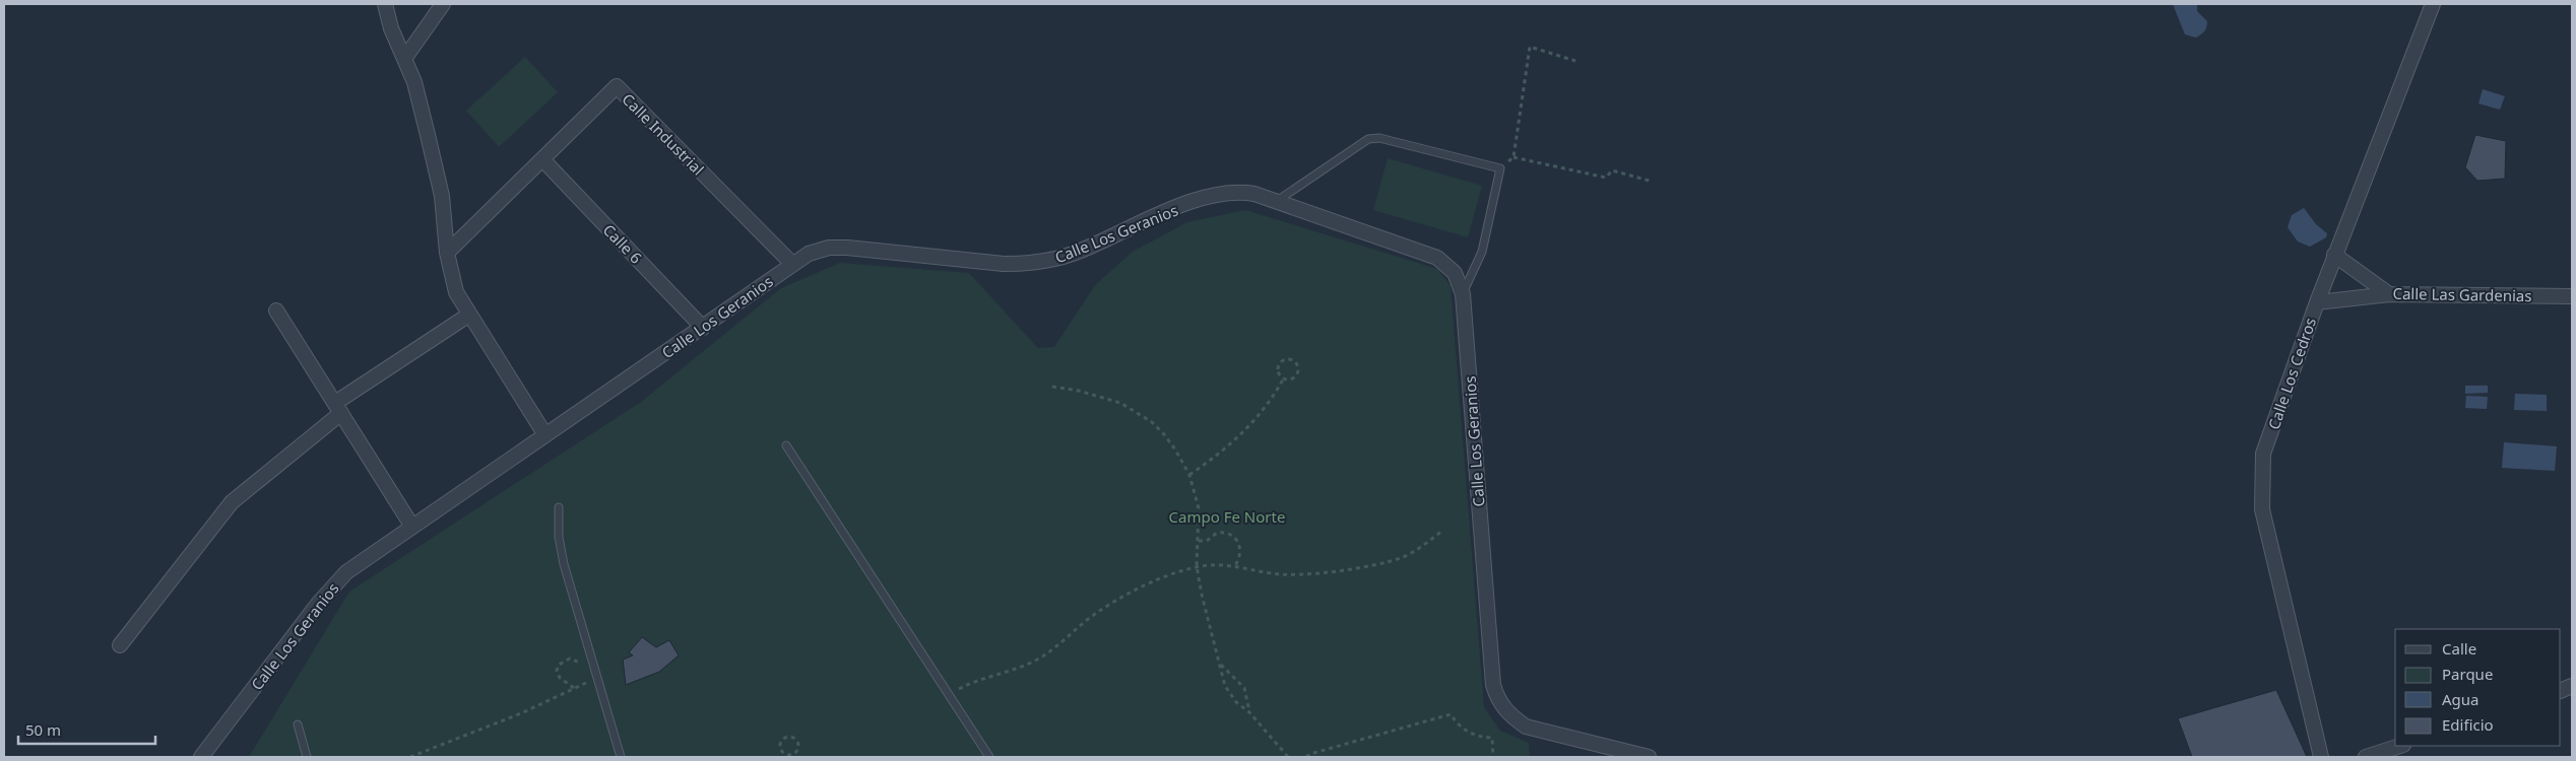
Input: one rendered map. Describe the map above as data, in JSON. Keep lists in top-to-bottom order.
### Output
{
  "streets": {
    "street": [
      "Calle Industrial",
      "Calle Los Geranios",
      "Calle 6",
      "Calle Las Gardenias",
      "Calle Los Cedros"
    ]
  },
  "crossings": [
    ["Calle Industrial", "Calle Los Geranios"],
    ["Calle Industrial", "Calle 6"],
    ["Calle Los Geranios", "Calle 6"],
    ["Calle Las Gardenias", "Calle Los Cedros"]
  ],
  "parks": ["Campo Fe Norte"],
  "legend": [
    "Calle",
    "Parque",
    "Agua",
    "Edificio"
  ],
  "scale_bar": "50 m"
}
